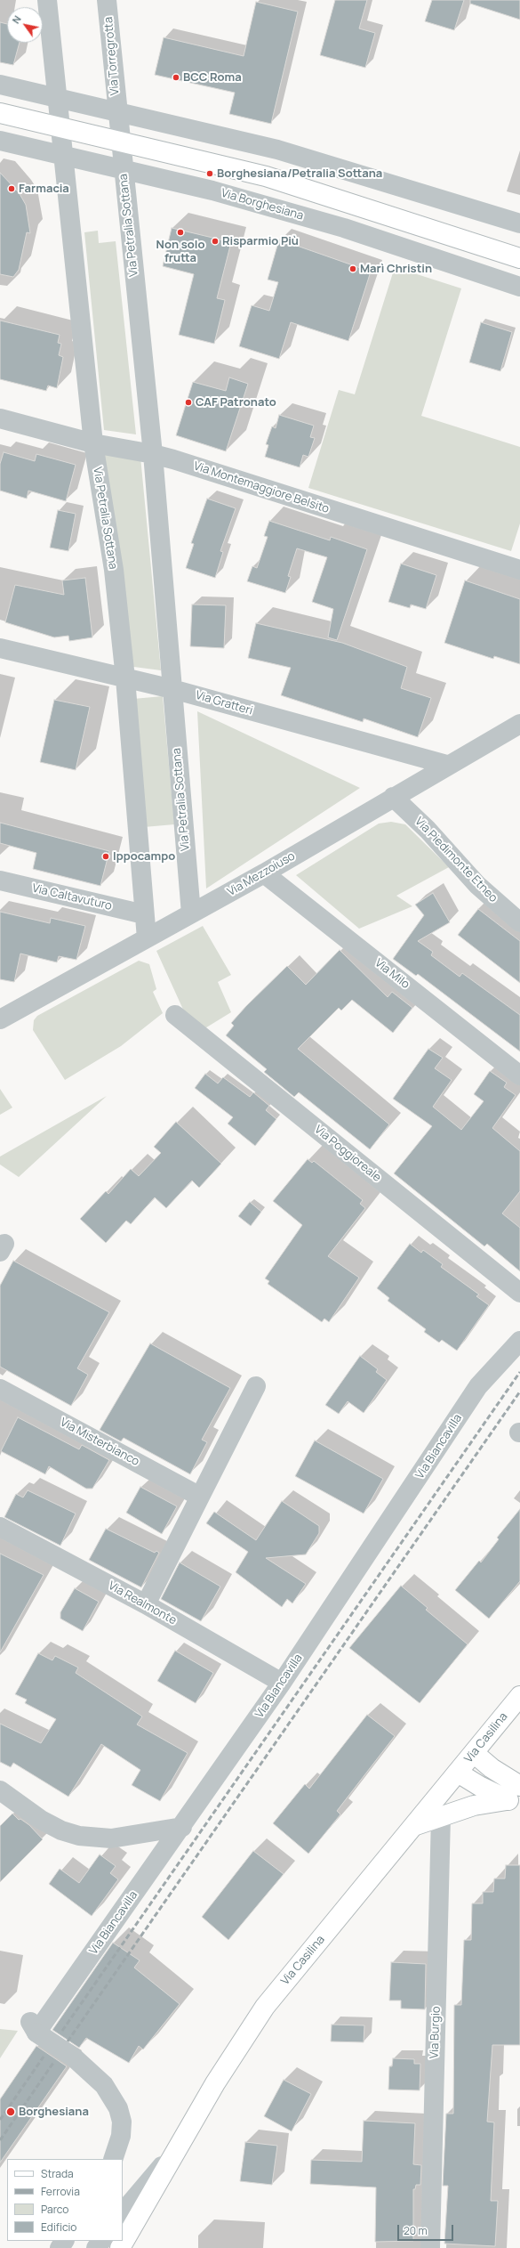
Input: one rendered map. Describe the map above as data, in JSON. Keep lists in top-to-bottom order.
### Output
{
  "streets": {
    "main road": ["Via Casilina"],
    "street": [
      "Via Torregrotta",
      "Via Borghesiana",
      "Via Petralia Sottana",
      "Via Montemaggiore Belsito",
      "Via Gratteri",
      "Via Piedimonte Etneo",
      "Via Mezzoiuso",
      "Via Caltavuturo",
      "Via Milo",
      "Via Poggioreale",
      "Via Misterbianco",
      "Via Biancavilla",
      "Via Realmonte",
      "Via Burgio"
    ]
  },
  "crossings": [
    ["Via Torregrotta", "Via Petralia Sottana"],
    ["Via Borghesiana", "Via Petralia Sottana"],
    ["Via Petralia Sottana", "Via Montemaggiore Belsito"],
    ["Via Petralia Sottana", "Via Gratteri"],
    ["Via Petralia Sottana", "Via Mezzoiuso"],
    ["Via Petralia Sottana", "Via Caltavuturo"],
    ["Via Gratteri", "Via Mezzoiuso"],
    ["Via Piedimonte Etneo", "Via Mezzoiuso"],
    ["Via Mezzoiuso", "Via Milo"],
    ["Via Biancavilla", "Via Realmonte"]
  ],
  "places": [
    "BCC Roma",
    "Borghesiana/Petralia Sottana",
    "Farmacia",
    "Non solo frutta",
    "Risparmio Più",
    "Marì Christin",
    "CAF Patronato",
    "Ippocampo",
    "Borghesiana"
  ],
  "legend": [
    "Strada",
    "Ferrovia",
    "Parco",
    "Edificio"
  ],
  "scale_bar": "20 m",
  "north": "top left"
}
